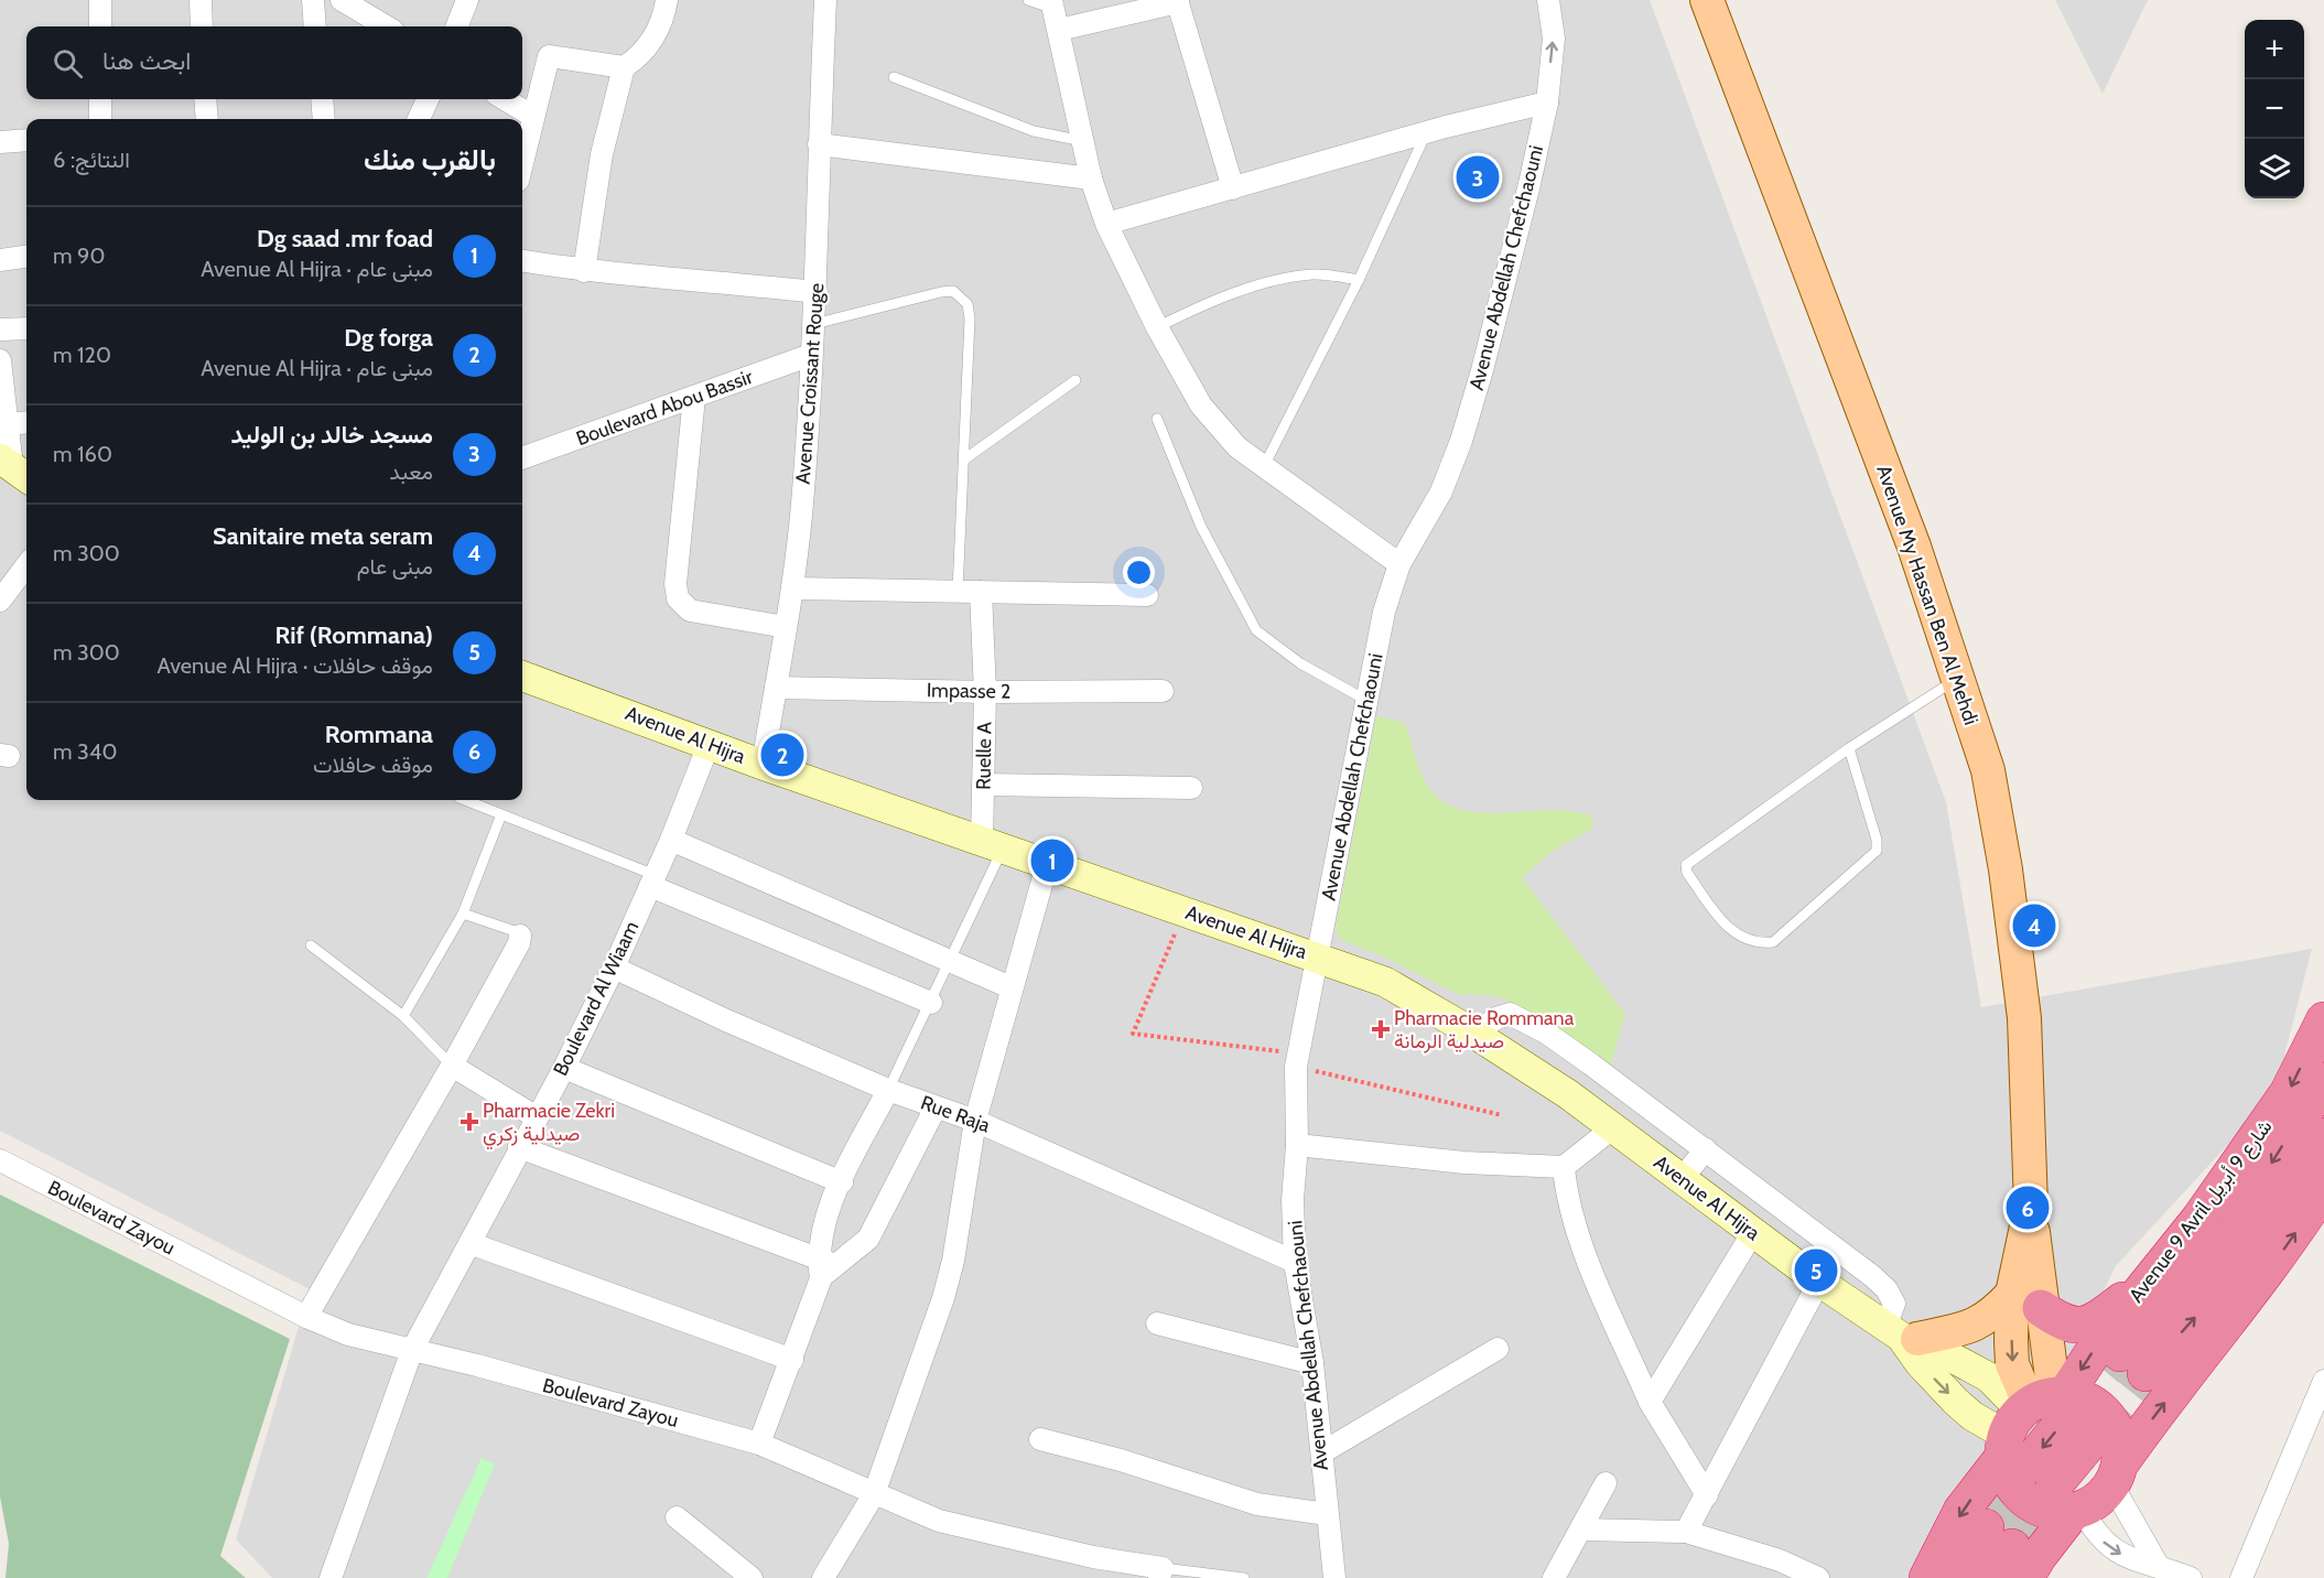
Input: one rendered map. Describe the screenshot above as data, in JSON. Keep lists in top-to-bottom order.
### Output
{
  "streets": {
    "highway": ["Avenue 9 Avril شارع 9 أبريل"],
    "main road": ["Avenue My Hassan Ben Al Mehdi"],
    "street": [
      "Avenue Abdellah Chefchaouni",
      "Avenue Croissant Rouge",
      "Boulevard Abou Bassir",
      "Impasse 2",
      "Avenue Al Hijra",
      "Ruelle A",
      "Boulevard Al Wiaam",
      "Rue Raja",
      "Boulevard Zayou"
    ]
  },
  "crossings": [
    ["Avenue Abdellah Chefchaouni", "Avenue Al Hijra"],
    ["Avenue Abdellah Chefchaouni", "Rue Raja"],
    ["Avenue Croissant Rouge", "Boulevard Abou Bassir"],
    ["Avenue Croissant Rouge", "Impasse 2"],
    ["Avenue Croissant Rouge", "Avenue Al Hijra"],
    ["Avenue My Hassan Ben Al Mehdi", "Avenue Al Hijra"],
    ["Avenue My Hassan Ben Al Mehdi", "Avenue 9 Avril شارع 9 أبريل"],
    ["Impasse 2", "Ruelle A"],
    ["Avenue Al Hijra", "Ruelle A"],
    ["Avenue Al Hijra", "Boulevard Al Wiaam"],
    ["Avenue Al Hijra", "Avenue 9 Avril شارع 9 أبريل"],
    ["Boulevard Al Wiaam", "Rue Raja"],
    ["Boulevard Al Wiaam", "Boulevard Zayou"]
  ],
  "places": {
    "health": ["Pharmacie Rommana صيدلية الرمانة", "Pharmacie Zekri صيدلية زكري"]
  },
  "page": {
    "map_buttons": ["+", "−"],
    "search": "ابحث هنا",
    "heading": ["بالقرب منك", "النتائج: 6"],
    "pins": [
      "3",
      "2",
      "1",
      "4",
      "6",
      "5"
    ],
    "list": [
      {
        "mark": "1",
        "name": "Dg saad .mr foad",
        "note": "مبنى عام · Avenue Al Hijra",
        "value": "90 m"
      },
      {
        "mark": "2",
        "name": "Dg forga",
        "note": "مبنى عام · Avenue Al Hijra",
        "value": "120 m"
      },
      {
        "mark": "3",
        "name": "مسجد خالد بن الوليد",
        "note": "معبد",
        "value": "160 m"
      },
      {
        "mark": "4",
        "name": "Sanitaire meta seram",
        "note": "مبنى عام",
        "value": "300 m"
      },
      {
        "mark": "5",
        "name": "Rif (Rommana)",
        "note": "موقف حافلات · Avenue Al Hijra",
        "value": "300 m"
      },
      {
        "mark": "6",
        "name": "Rommana",
        "note": "موقف حافلات",
        "value": "340 m"
      }
    ]
  }
}
